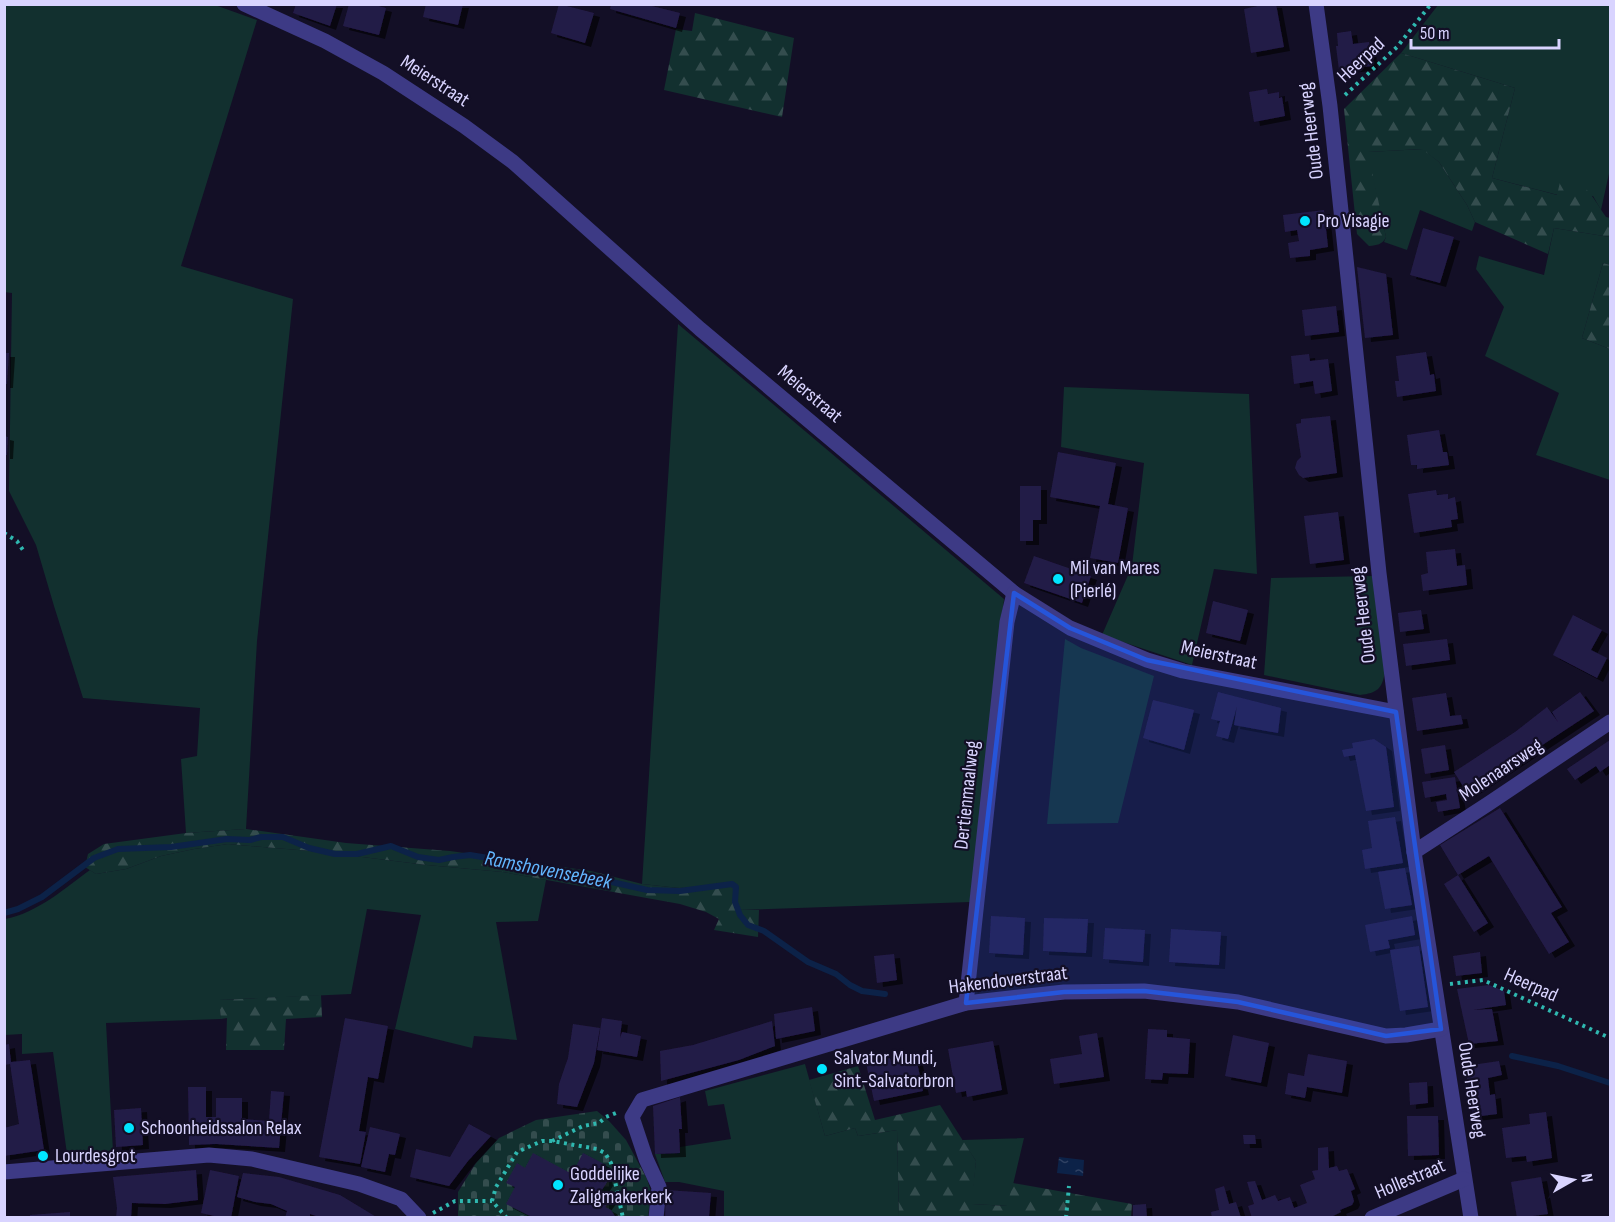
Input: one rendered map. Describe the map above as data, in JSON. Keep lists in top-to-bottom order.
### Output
{
  "streets": {
    "street": [
      "Meierstraat",
      "Oude Heerweg",
      "Molenaarsweg",
      "Dertienmaalweg",
      "Hakendoverstraat",
      "Hollestraat"
    ],
    "path": ["Heerpad"]
  },
  "crossings": [
    ["Heerpad", "Oude Heerweg"],
    ["Meierstraat", "Oude Heerweg"],
    ["Meierstraat", "Dertienmaalweg"],
    ["Oude Heerweg", "Molenaarsweg"],
    ["Oude Heerweg", "Hakendoverstraat"],
    ["Oude Heerweg", "Hollestraat"],
    ["Dertienmaalweg", "Hakendoverstraat"]
  ],
  "water": ["Ramshovensebeek"],
  "places": [
    "Pro Visagie",
    "Mil van Mares (Pierlé)",
    "Salvator Mundi, Sint-Salvatorbron",
    "Schoonheidssalon Relax",
    "Lourdesgrot",
    "Goddelijke Zaligmakerkerk"
  ],
  "scale_bar": "50 m",
  "north": "right"
}
